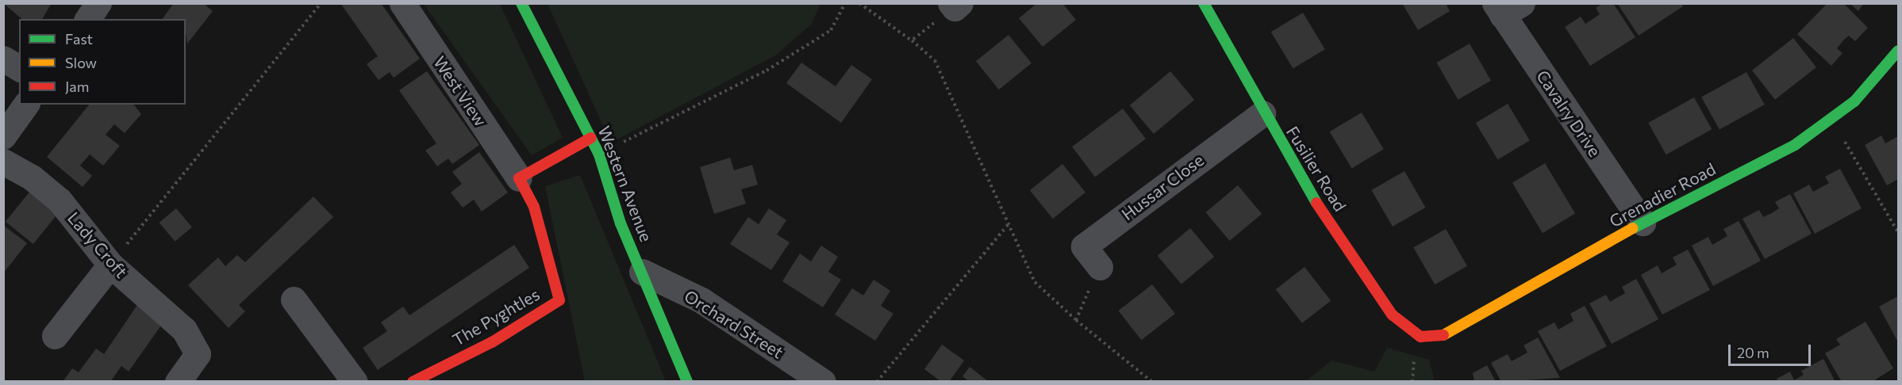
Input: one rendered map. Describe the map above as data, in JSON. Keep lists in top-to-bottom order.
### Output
{
  "streets": {
    "street": [
      "West View",
      "Cavalry Drive",
      "Fusilier Road",
      "Western Avenue",
      "Hussar Close",
      "Grenadier Road",
      "Lady Croft",
      "The Pyghtles",
      "Orchard Street"
    ]
  },
  "crossings": [
    ["West View", "The Pyghtles"],
    ["Cavalry Drive", "Grenadier Road"],
    ["Fusilier Road", "Hussar Close"],
    ["Fusilier Road", "Grenadier Road"],
    ["Western Avenue", "Orchard Street"]
  ],
  "legend": ["Fast", "Slow", "Jam"],
  "scale_bar": "20 m"
}
